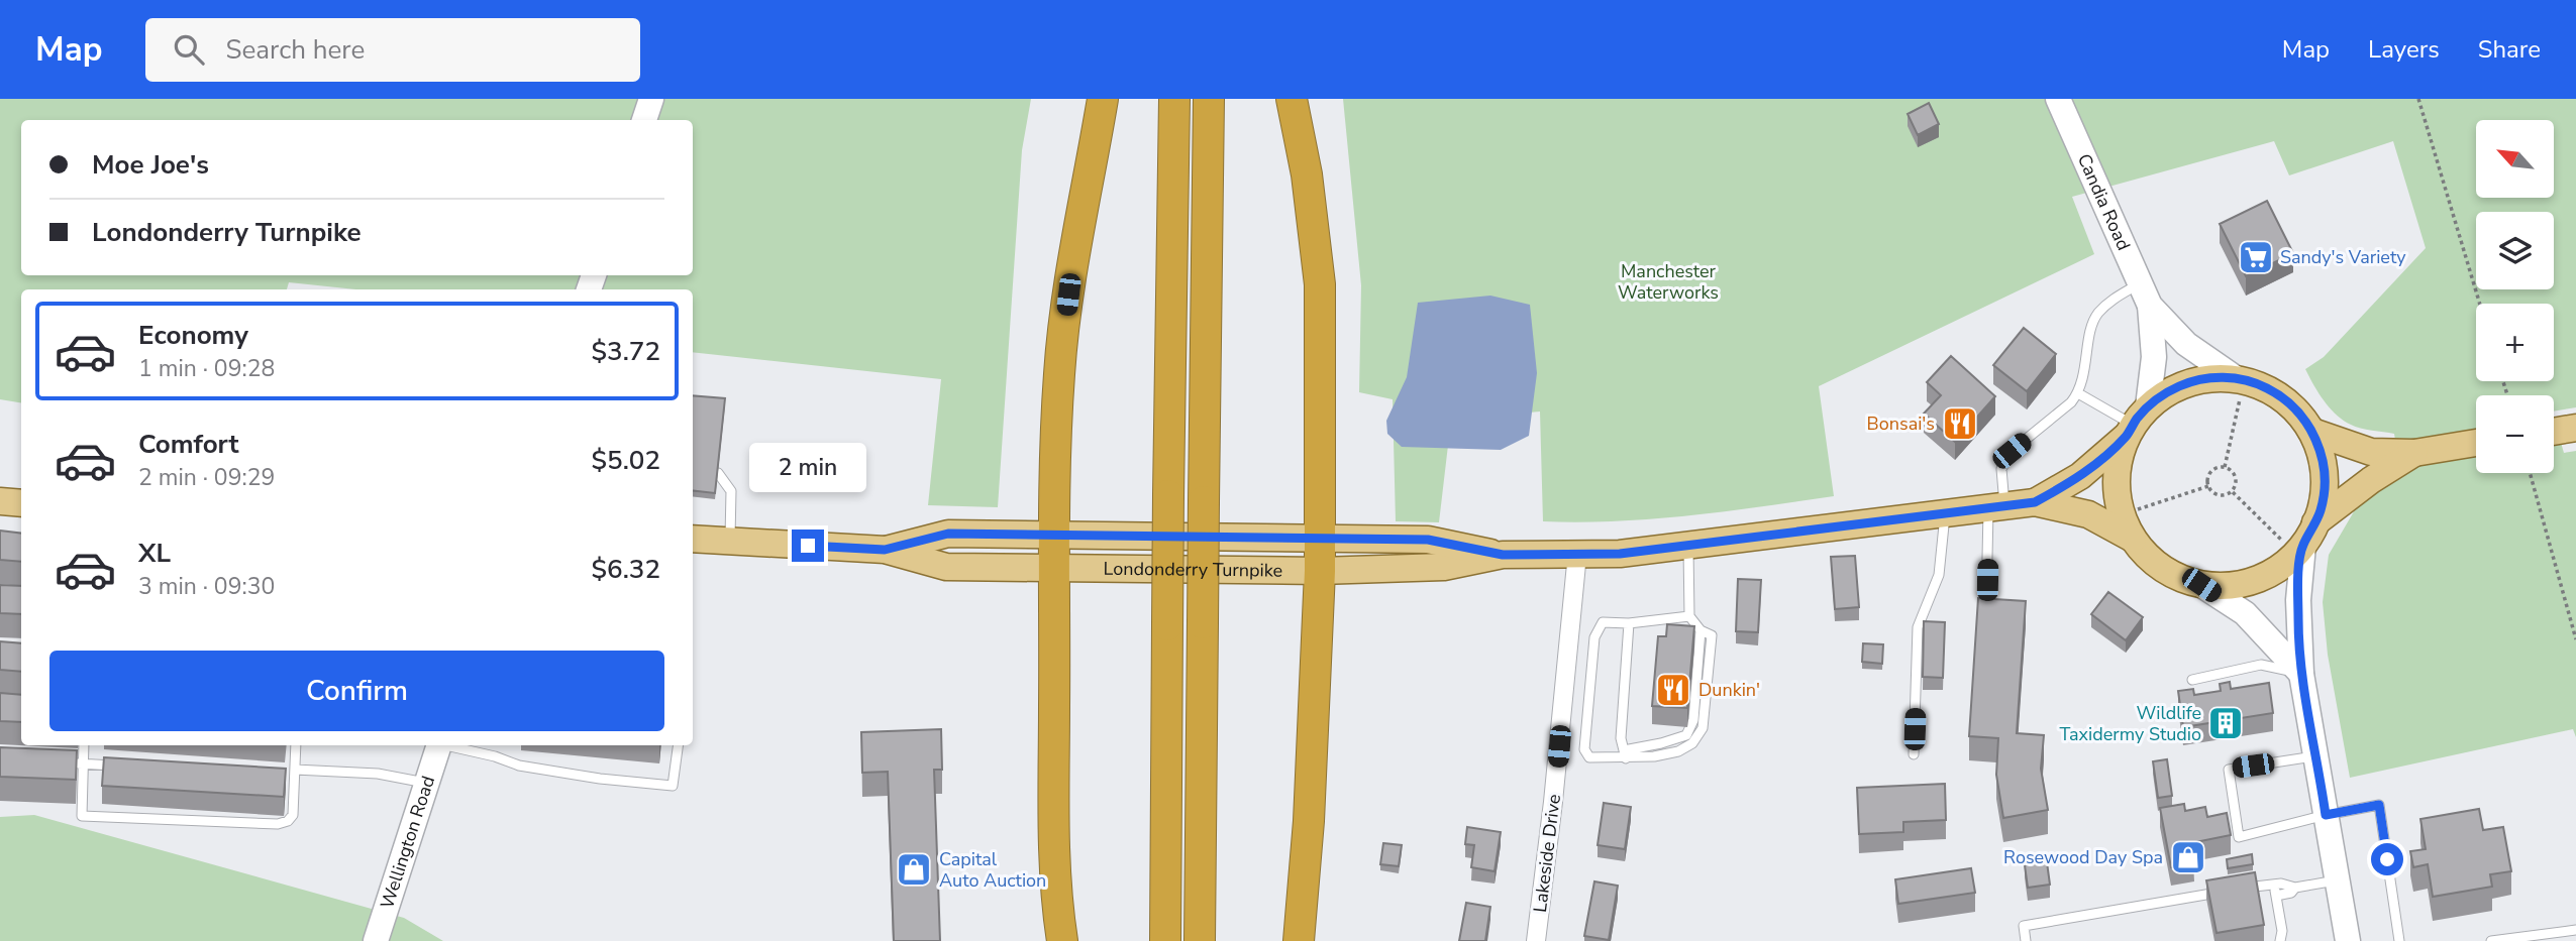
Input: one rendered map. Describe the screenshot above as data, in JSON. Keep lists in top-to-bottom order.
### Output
{
  "streets": {
    "main road": ["Candia Road", "Londonderry Turnpike", "Wellington Road"],
    "street": ["Lakeside Drive"]
  },
  "crossings": [
    ["Candia Road", "Londonderry Turnpike"],
    ["Londonderry Turnpike", "Lakeside Drive"]
  ],
  "parks": ["Manchester Waterworks"],
  "places": {
    "supermarket": ["Sandy's Variety"],
    "restaurant": ["Bonsai's", "Dunkin'"],
    "building": ["Wildlife Taxidermy Studio"],
    "shop": ["Rosewood Day Spa", "Capital Auto Auction"]
  },
  "north": "top left",
  "page": {
    "header": "Map",
    "search": "Search here",
    "nav": ["Map", "Layers", "Share"],
    "map_buttons": ["+", "−"],
    "banner": ["Moe Joe's", "Londonderry Turnpike"],
    "list": [
      {
        "name": "Economy",
        "note": "1 min · 09:28",
        "value": "$3.72"
      },
      {
        "name": "Comfort",
        "note": "2 min · 09:29",
        "value": "$5.02"
      },
      {
        "name": "XL",
        "note": "3 min · 09:30",
        "value": "$6.32"
      }
    ],
    "bubble": "2 min",
    "buttons": "Confirm"
  }
}
